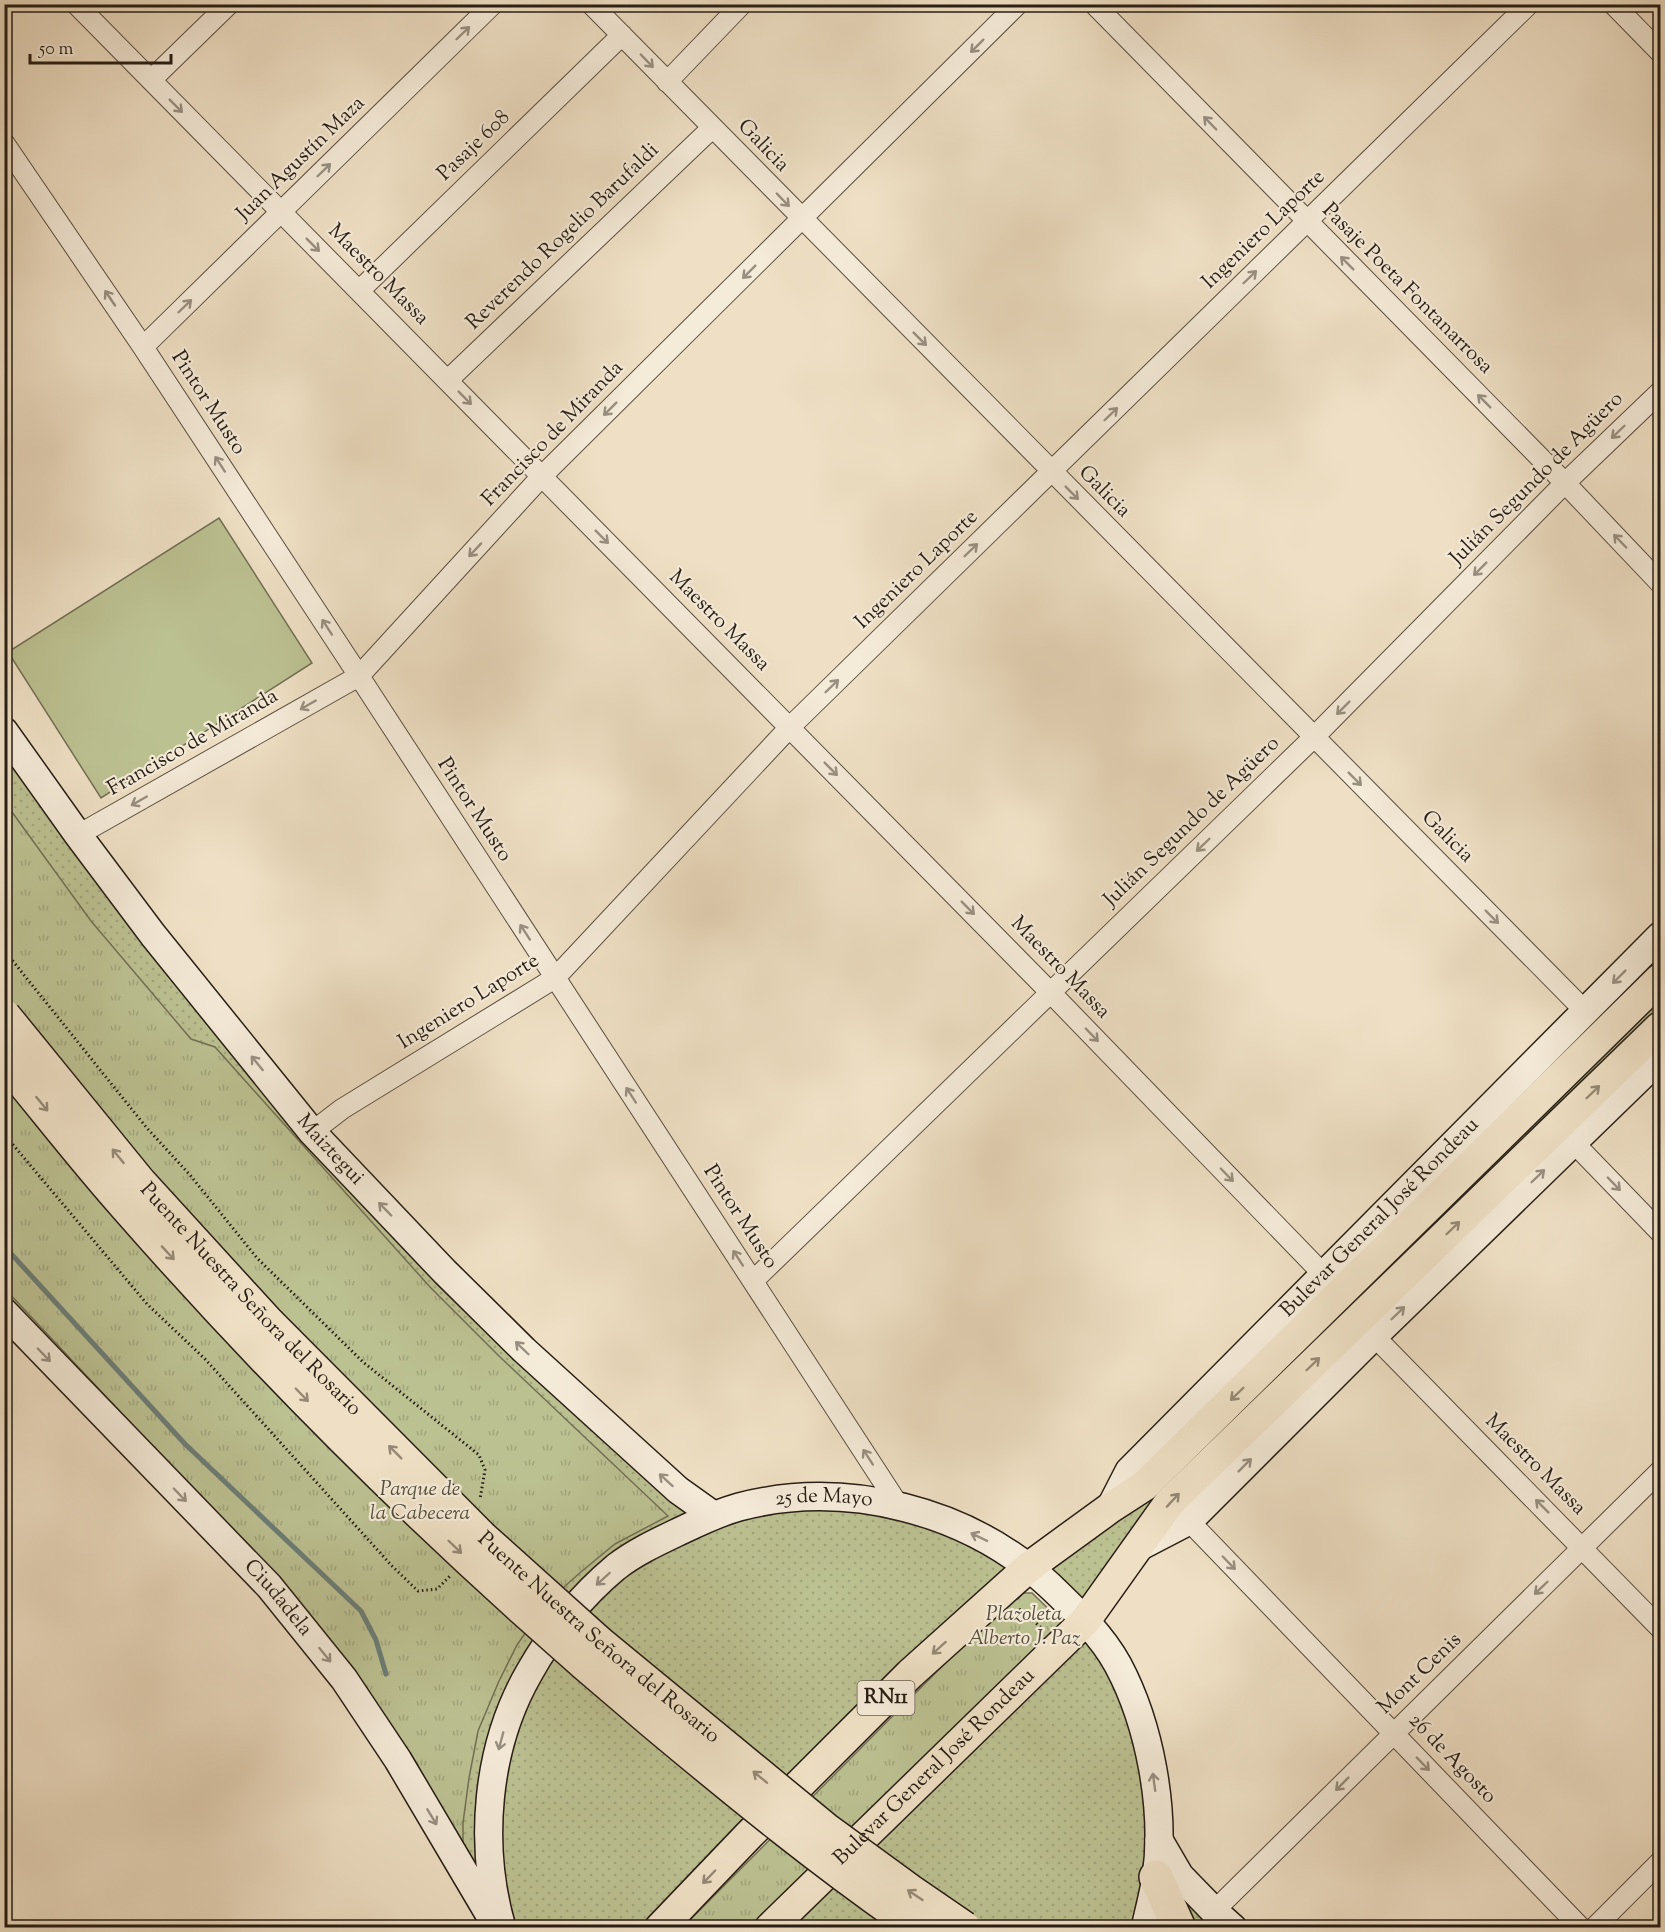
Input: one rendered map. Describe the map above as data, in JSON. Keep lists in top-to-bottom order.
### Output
{
  "streets": {
    "highway": ["Puente Nuestra Señora del Rosario"],
    "main road": [
      "Maiztegui",
      "Bulevar General José Rondeau",
      "25 de Mayo",
      "Ciudadela",
      "RN11"
    ],
    "street": [
      "Pasaje 608",
      "Galicia",
      "Juan Agustín Maza",
      "Ingeniero Laporte",
      "Reverendo Rogelio Barufaldi",
      "Maestro Massa",
      "Pasaje Poeta Fontanarrosa",
      "Pintor Musto",
      "Francisco de Miranda",
      "Julián Segundo de Agüero",
      "Mont Cenis",
      "26 de Agosto"
    ]
  },
  "crossings": [
    ["Pasaje 608", "Galicia"],
    ["Pasaje 608", "Maestro Massa"],
    ["Galicia", "Ingeniero Laporte"],
    ["Galicia", "Reverendo Rogelio Barufaldi"],
    ["Galicia", "Francisco de Miranda"],
    ["Galicia", "Julián Segundo de Agüero"],
    ["Galicia", "Bulevar General José Rondeau"],
    ["Juan Agustín Maza", "Maestro Massa"],
    ["Juan Agustín Maza", "Pintor Musto"],
    ["Ingeniero Laporte", "Maestro Massa"],
    ["Ingeniero Laporte", "Pasaje Poeta Fontanarrosa"],
    ["Ingeniero Laporte", "Pintor Musto"],
    ["Ingeniero Laporte", "Maiztegui"],
    ["Reverendo Rogelio Barufaldi", "Maestro Massa"],
    ["Maestro Massa", "Francisco de Miranda"],
    ["Maestro Massa", "Julián Segundo de Agüero"],
    ["Maestro Massa", "Bulevar General José Rondeau"],
    ["Maestro Massa", "Mont Cenis"],
    ["Pasaje Poeta Fontanarrosa", "Julián Segundo de Agüero"],
    ["Pintor Musto", "Francisco de Miranda"],
    ["Pintor Musto", "Julián Segundo de Agüero"],
    ["Pintor Musto", "25 de Mayo"],
    ["Francisco de Miranda", "Maiztegui"],
    ["Maiztegui", "25 de Mayo"],
    ["Bulevar General José Rondeau", "25 de Mayo"],
    ["Bulevar General José Rondeau", "26 de Agosto"],
    ["Mont Cenis", "26 de Agosto"]
  ],
  "one_way": [
    "Galicia",
    "Juan Agustín Maza",
    "Ingeniero Laporte",
    "Pasaje Poeta Fontanarrosa",
    "Pintor Musto",
    "Francisco de Miranda",
    "Julián Segundo de Agüero",
    "Maiztegui",
    "Ciudadela",
    "Mont Cenis",
    "26 de Agosto"
  ],
  "parks": ["Parque de la Cabecera", "Plazoleta Alberto J. Paz"],
  "scale_bar": "50 m"
}
